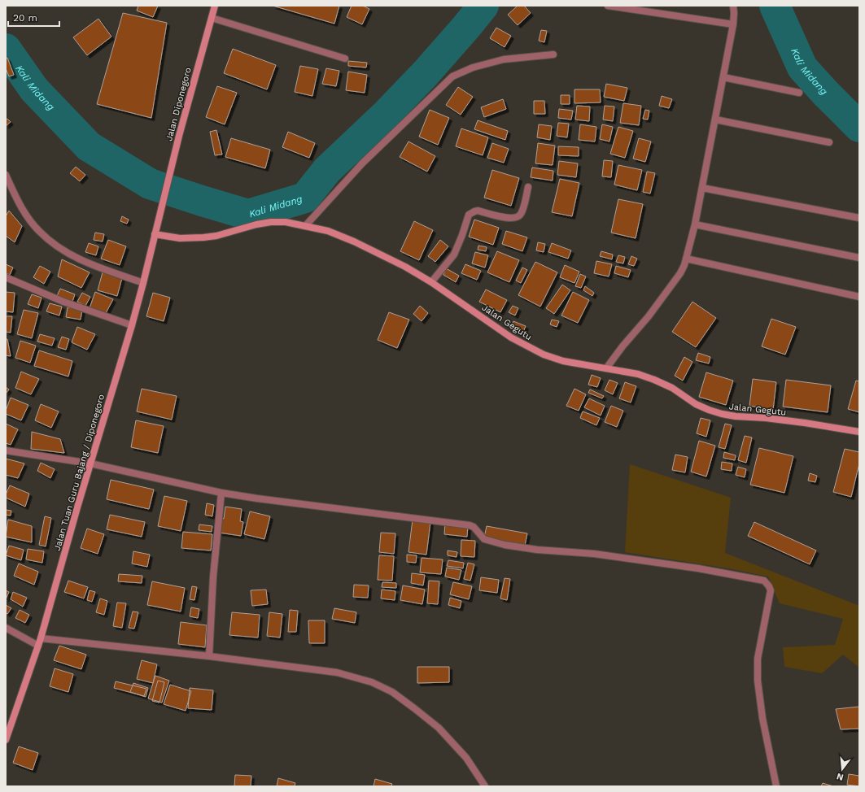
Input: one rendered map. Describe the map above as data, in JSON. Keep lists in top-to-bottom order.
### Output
{
  "streets": {
    "street": ["Jalan Diponegoro", "Jalan Gegutu", "Jalan Tuan Guru Bajang / Diponegoro"]
  },
  "crossings": [
    ["Jalan Diponegoro", "Jalan Tuan Guru Bajang / Diponegoro"],
    ["Jalan Gegutu", "Jalan Tuan Guru Bajang / Diponegoro"]
  ],
  "water": ["Kali Midang"],
  "scale_bar": "20 m",
  "north": "bottom"
}
